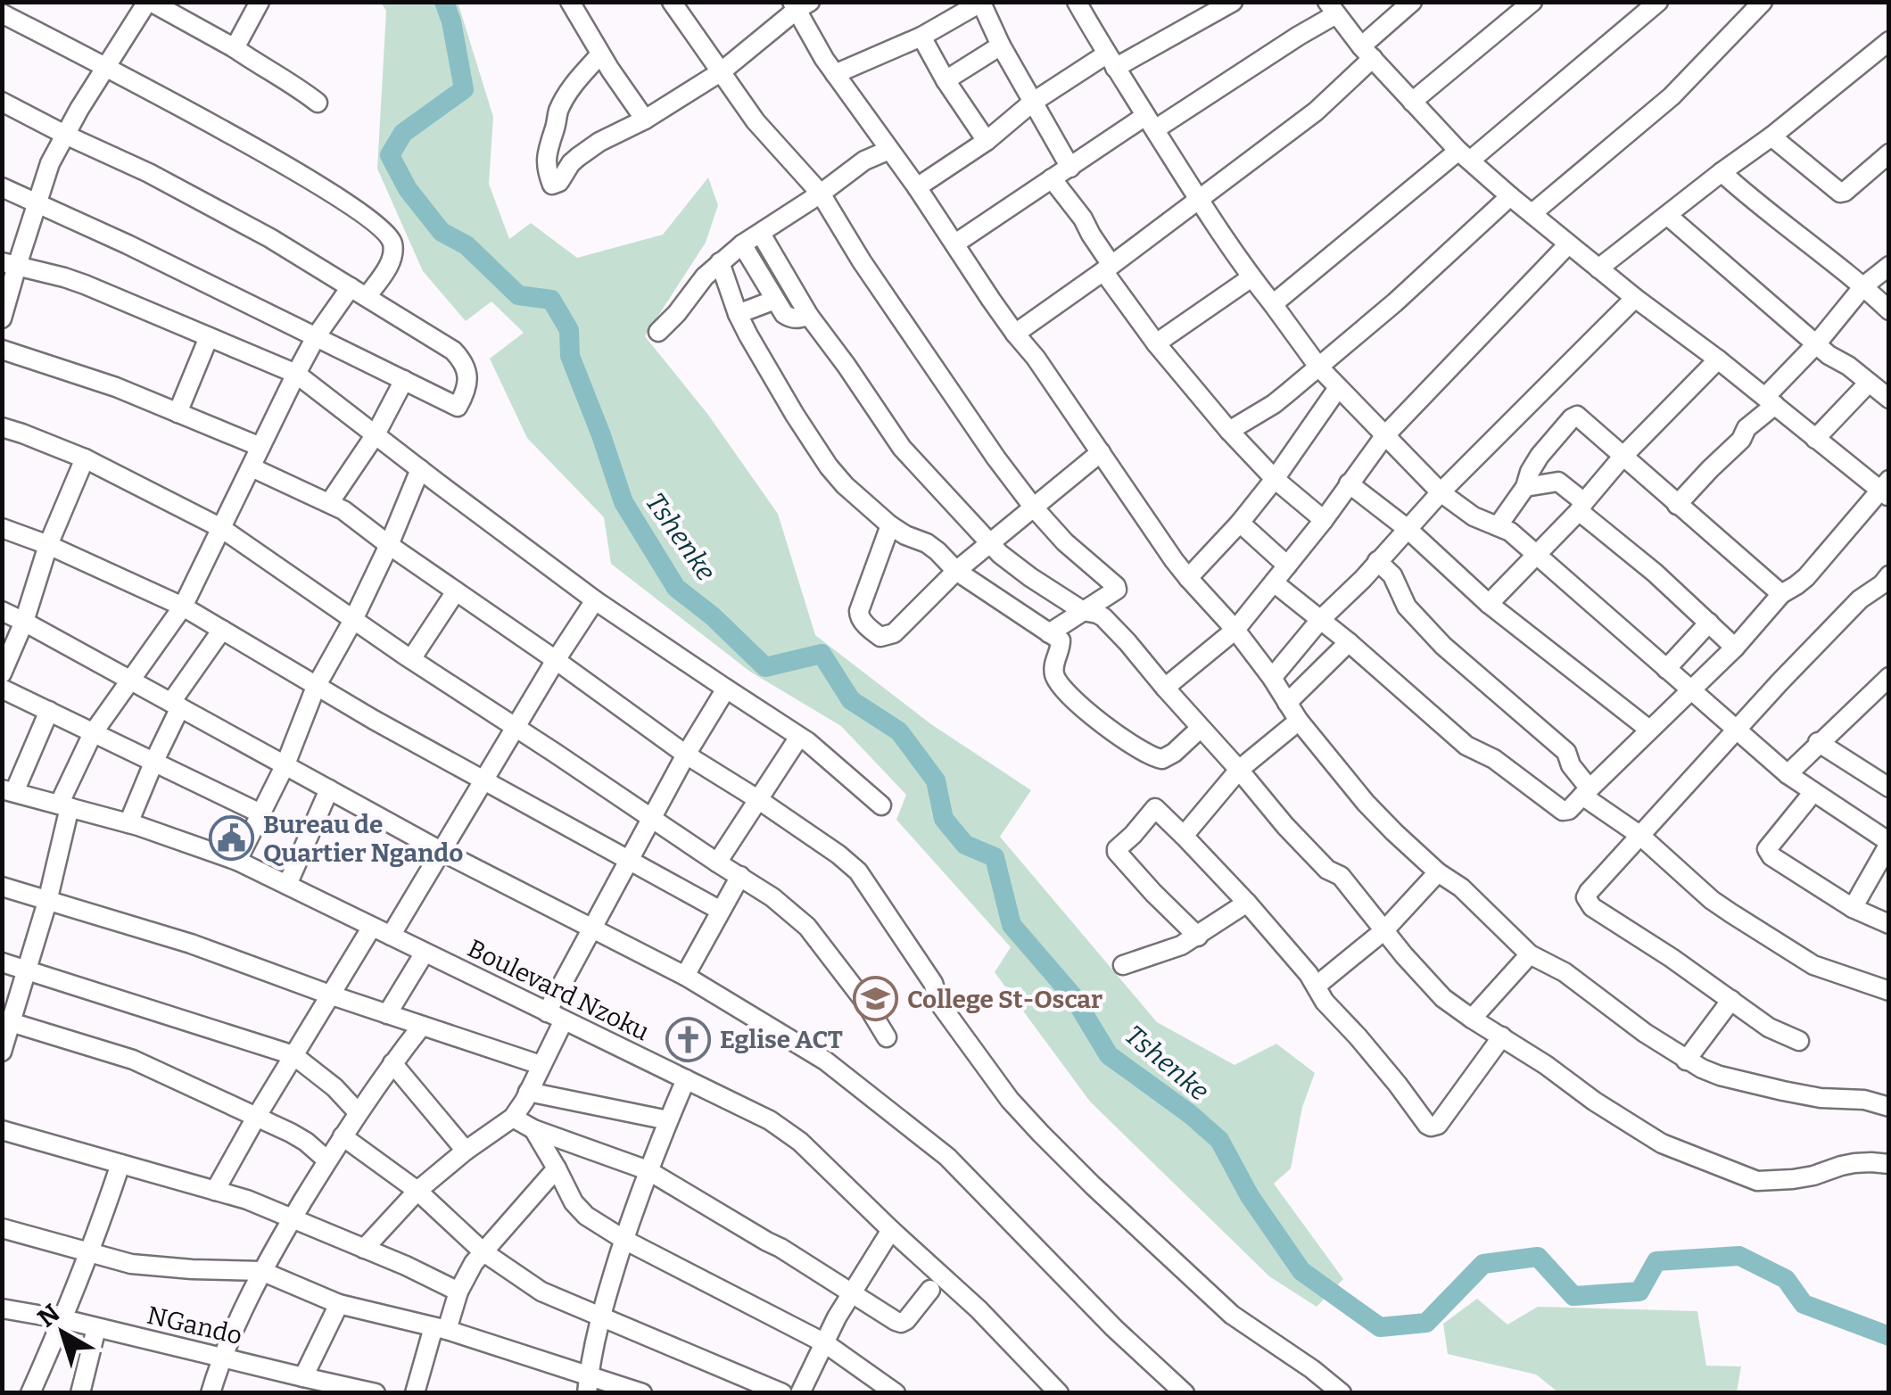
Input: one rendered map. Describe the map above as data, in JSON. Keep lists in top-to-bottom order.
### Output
{
  "streets": {
    "street": ["Boulevard Nzoku", "NGando"]
  },
  "water": ["Tshenke"],
  "places": {
    "public building": ["Bureau de Quartier Ngando"],
    "school or university": ["College St-Oscar"],
    "church": ["Eglise ACT"]
  },
  "north": "top left"
}
